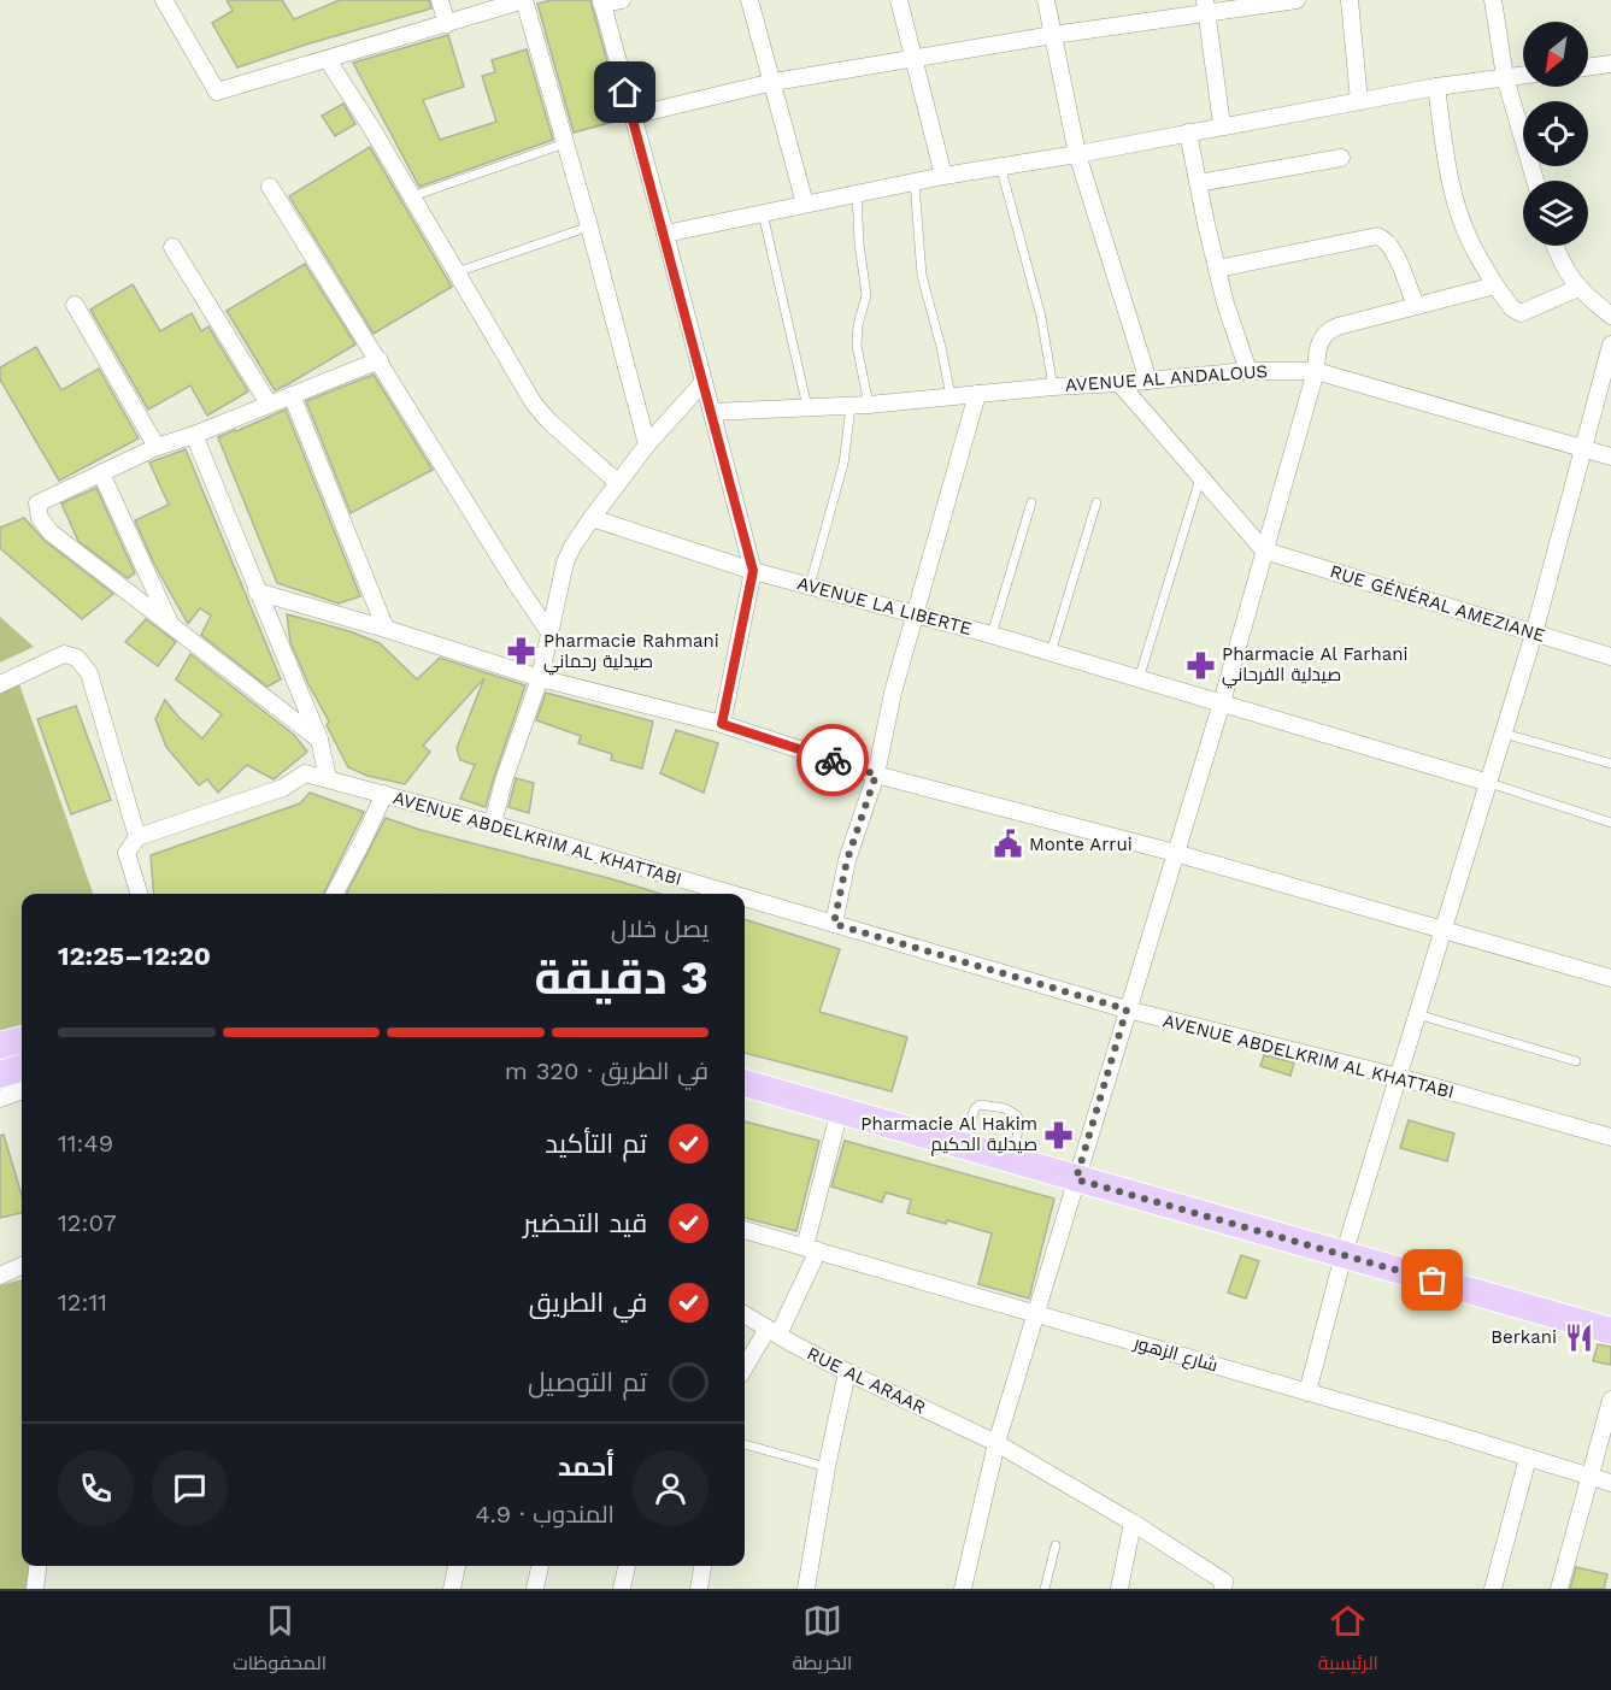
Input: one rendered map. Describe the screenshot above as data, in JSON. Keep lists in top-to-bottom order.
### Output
{
  "streets": {
    "street": [
      "AVENUE AL ANDALOUS",
      "RUE GÉNÉRAL AMEZIANE",
      "AVENUE LA LIBERTE",
      "AVENUE ABDELKRIM AL KHATTABI",
      "شارع الزهور",
      "RUE AL ARAAR"
    ]
  },
  "places": {
    "pharmacy": ["Pharmacie Rahmani صيدلية رحماني", "Pharmacie Al Farhani صيدلية الفرحاني", "Pharmacie Al Hakim صيدلية الحكيم"],
    "public building": ["Monte Arrui"],
    "restaurant": ["Berkani"]
  },
  "north": "bottom left",
  "page": {
    "heading": ["3 دقيقة", "يصل خلال", "12:20–12:25"],
    "panel": ["أحمد", "المندوب · 4.9"],
    "bar": "في الطريق · 320 m",
    "list": [
      ["تم التأكيد", "11:49"],
      ["قيد التحضير", "12:07"],
      ["في الطريق", "12:11"],
      "تم التوصيل"
    ],
    "tabs": ["الرئيسية", "الخريطة", "المحفوظات"]
  }
}
